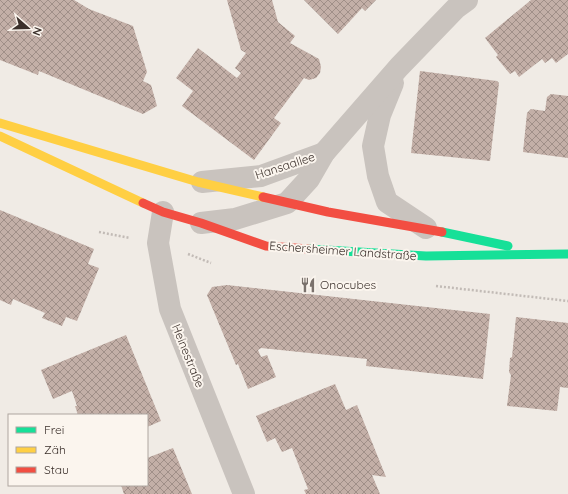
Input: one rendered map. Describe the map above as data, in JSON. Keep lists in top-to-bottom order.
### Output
{
  "streets": {
    "main road": ["Eschersheimer Landstraße"],
    "street": ["Hansaallee", "Heinestraße"]
  },
  "crossings": [
    ["Hansaallee", "Eschersheimer Landstraße"],
    ["Eschersheimer Landstraße", "Heinestraße"]
  ],
  "places": {
    "restaurant": ["Onocubes"]
  },
  "legend": ["Frei", "Zäh", "Stau"],
  "north": "right"
}
